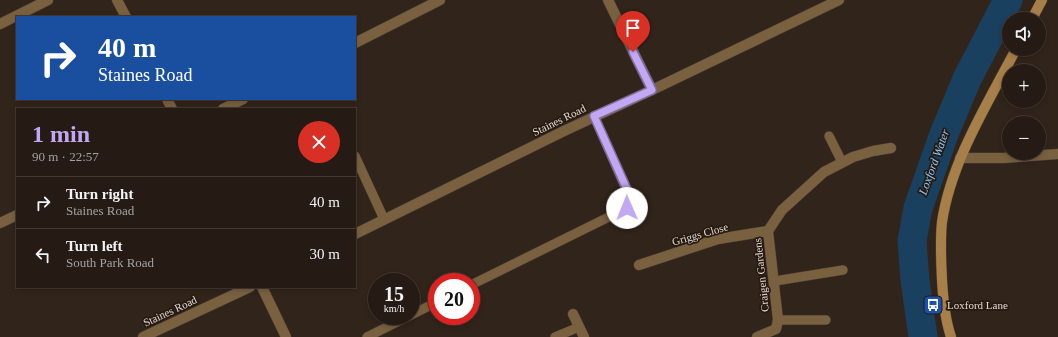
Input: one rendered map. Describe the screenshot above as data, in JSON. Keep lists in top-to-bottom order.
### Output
{
  "streets": {
    "street": ["Staines Road", "Griggs Close", "Craigen Gardens"]
  },
  "crossings": [
    ["Griggs Close", "Craigen Gardens"]
  ],
  "water": ["Loxford Water"],
  "places": {
    "bus stop": ["Loxford Lane"]
  },
  "page": {
    "map_buttons": ["+", "−"],
    "turn": ["40 m", "Staines Road"],
    "heading": ["1 min", "90 m · 22:57"],
    "list": [
      {
        "name": "Turn right",
        "note": "Staines Road",
        "value": "40 m"
      },
      {
        "name": "Turn left",
        "note": "South Park Road",
        "value": "30 m"
      }
    ],
    "speed": "15 km/h",
    "limit": "20"
  }
}
